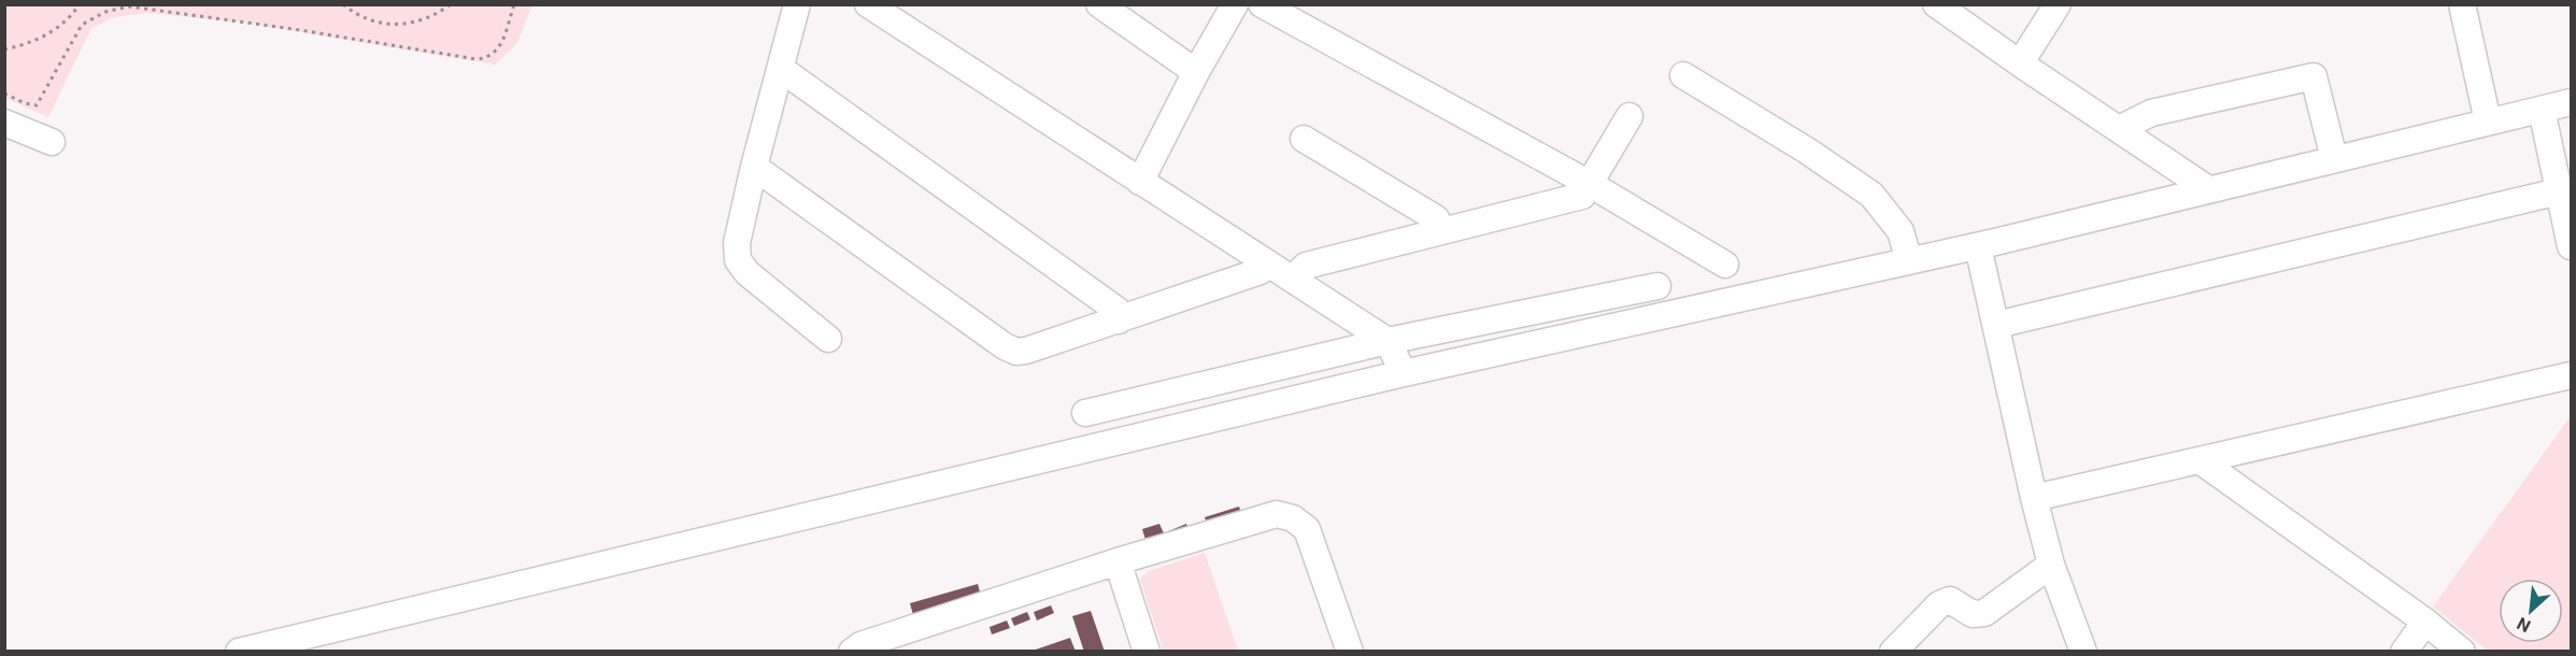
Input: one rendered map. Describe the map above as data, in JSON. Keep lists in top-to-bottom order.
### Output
{
  "north": "bottom left"
}
